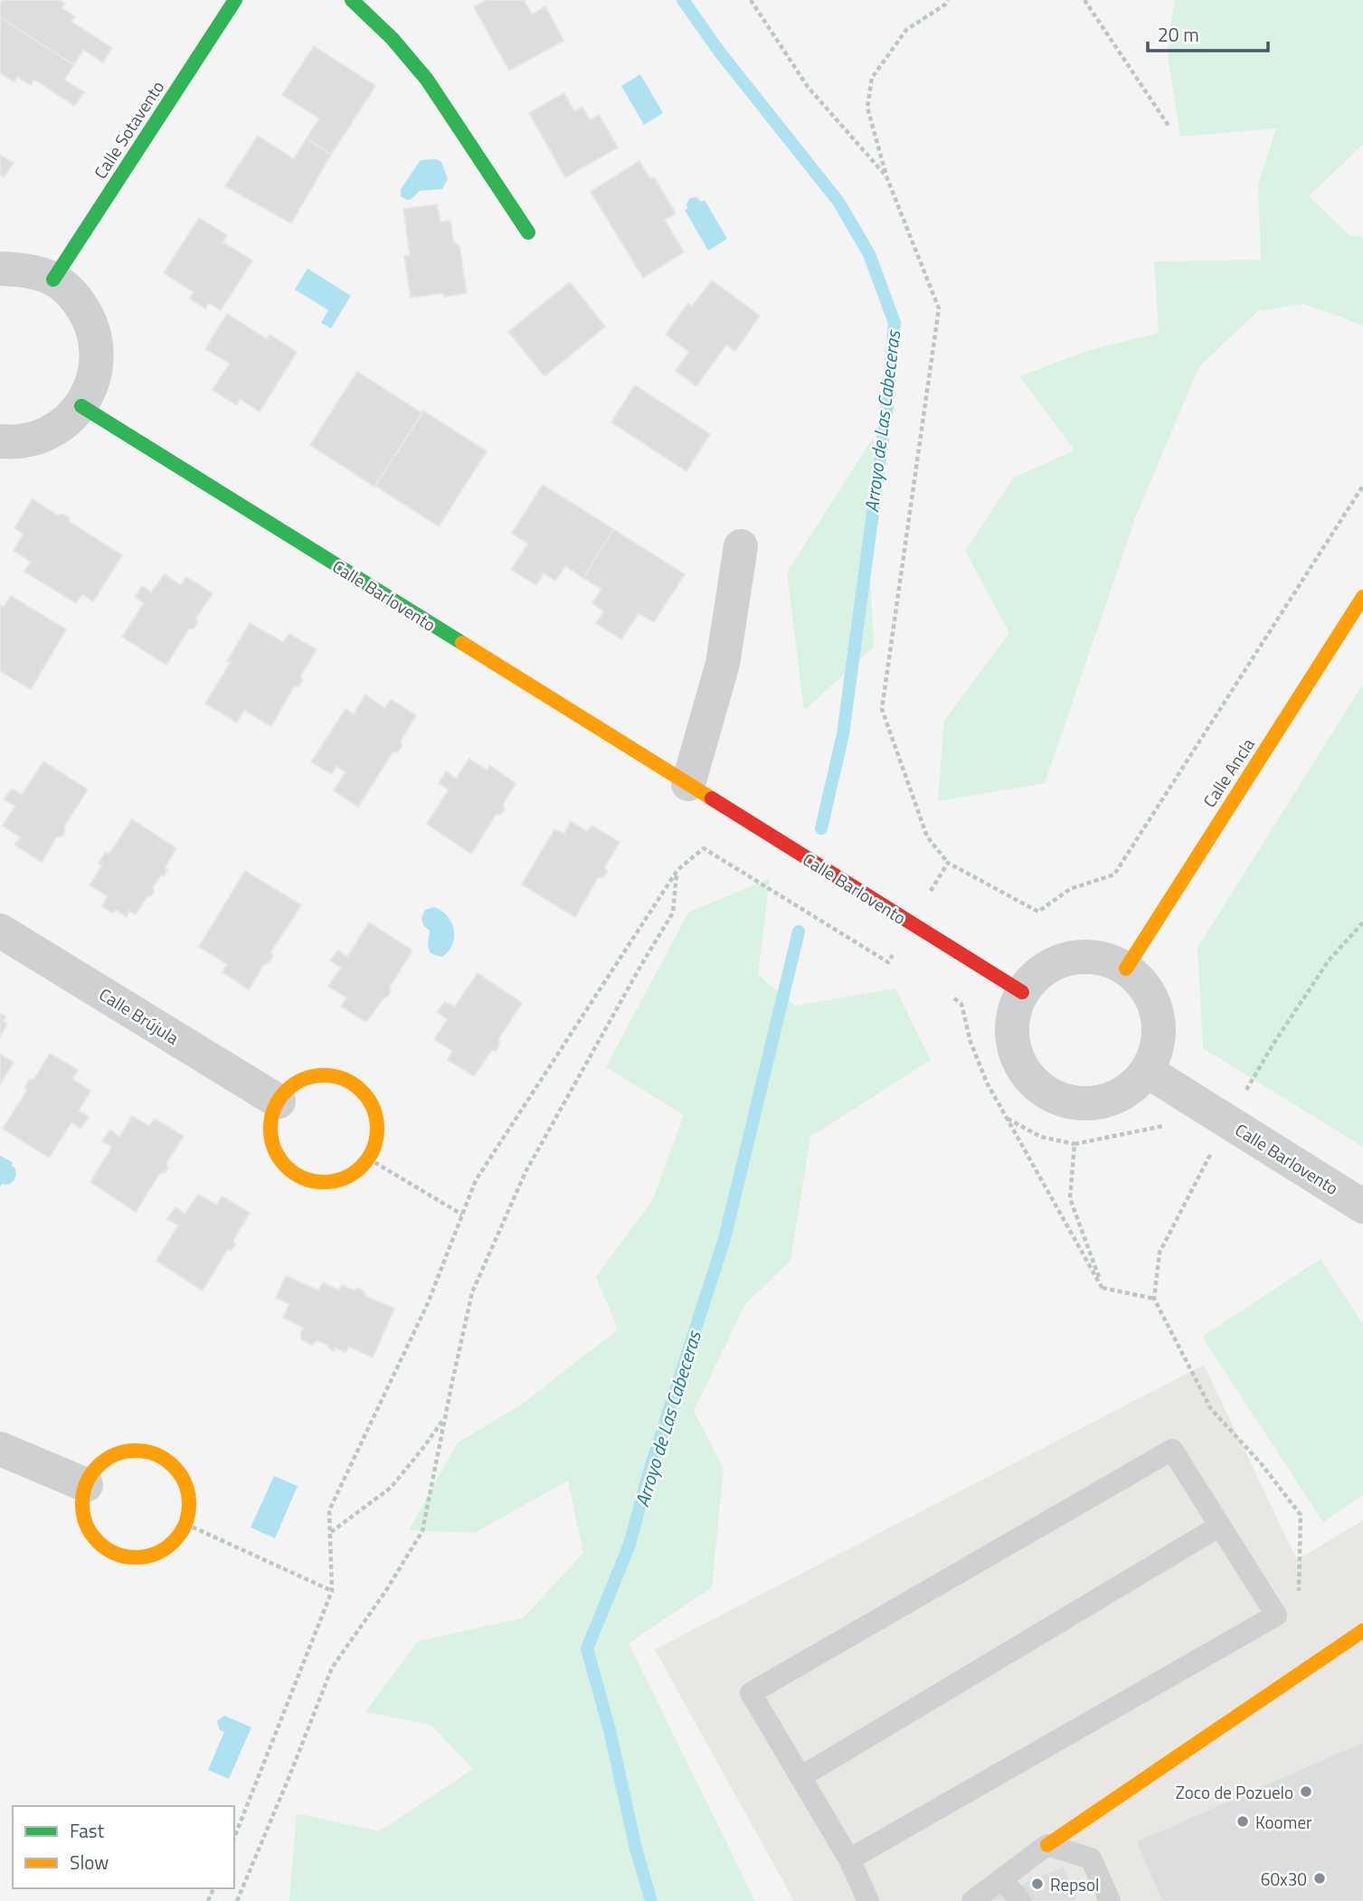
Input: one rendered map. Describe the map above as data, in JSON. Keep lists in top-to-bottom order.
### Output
{
  "streets": {
    "street": [
      "Calle Sotavento",
      "Calle Barlovento",
      "Calle Ancla",
      "Calle Brújula"
    ]
  },
  "crossings": [
    ["Calle Barlovento", "Calle Ancla"]
  ],
  "water": ["Arroyo de Las Cabeceras"],
  "places": [
    "Zoco de Pozuelo",
    "Koomer",
    "60x30",
    "Repsol"
  ],
  "legend": ["Fast", "Slow"],
  "scale_bar": "20 m"
}
